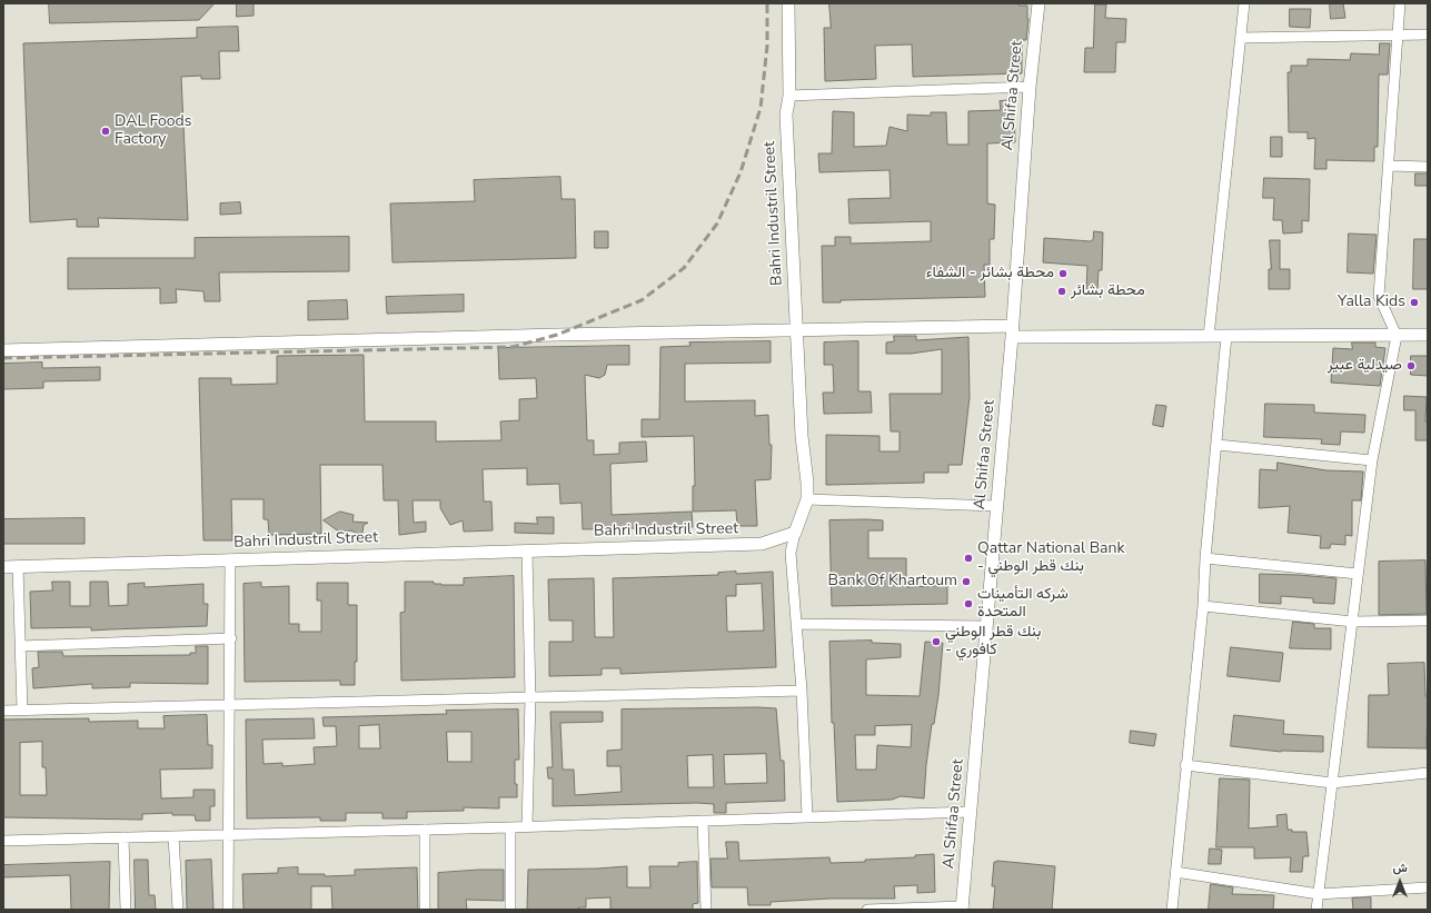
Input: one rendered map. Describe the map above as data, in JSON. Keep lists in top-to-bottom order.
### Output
{
  "streets": {
    "street": ["Al Shifaa Street", "Bahri Industril Street"]
  },
  "places": [
    "DAL Foods Factory",
    "محطة بشائر - الشفاء",
    "محطة بشائر",
    "Yalla Kids",
    "صيدلية عبير",
    "Qattar National Bank - بنك قطر الوطني",
    "Bank Of Khartoum",
    "شركه التأمينات المتحدة",
    "بنك قطر الوطني - كافوري"
  ],
  "north": "top"
}
